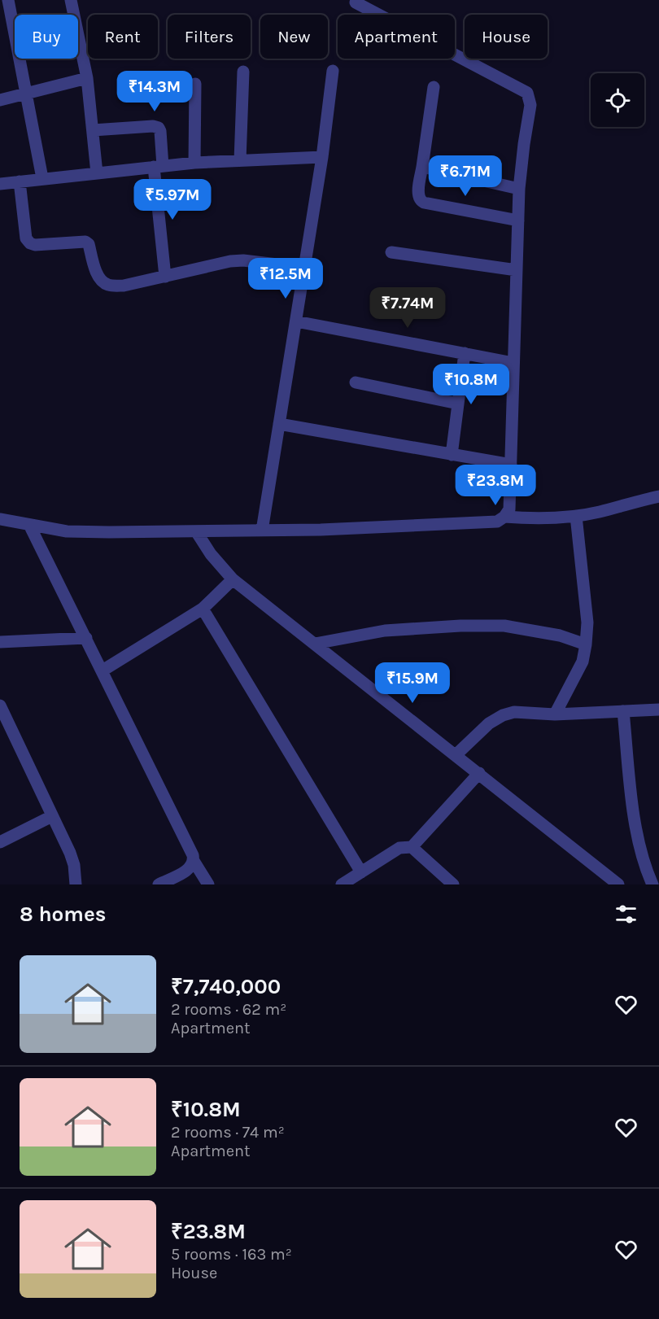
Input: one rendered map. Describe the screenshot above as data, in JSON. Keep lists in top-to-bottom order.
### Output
{
  "page": {
    "chip": [
      "Buy",
      "Rent",
      "Filters",
      "New",
      "Apartment",
      "House"
    ],
    "price": [
      "₹14.3M",
      "₹6.71M",
      "₹5.97M",
      "₹12.5M",
      "₹7.74M",
      "₹10.8M",
      "₹23.8M",
      "₹15.9M"
    ],
    "heading": "8 homes",
    "list": [
      {
        "name": "₹7,740,000",
        "note": "2 rooms · 62 m² · Apartment"
      },
      {
        "name": "₹10.8M",
        "note": "2 rooms · 74 m² · Apartment"
      },
      {
        "name": "₹23.8M",
        "note": "5 rooms · 163 m² · House"
      }
    ]
  }
}
